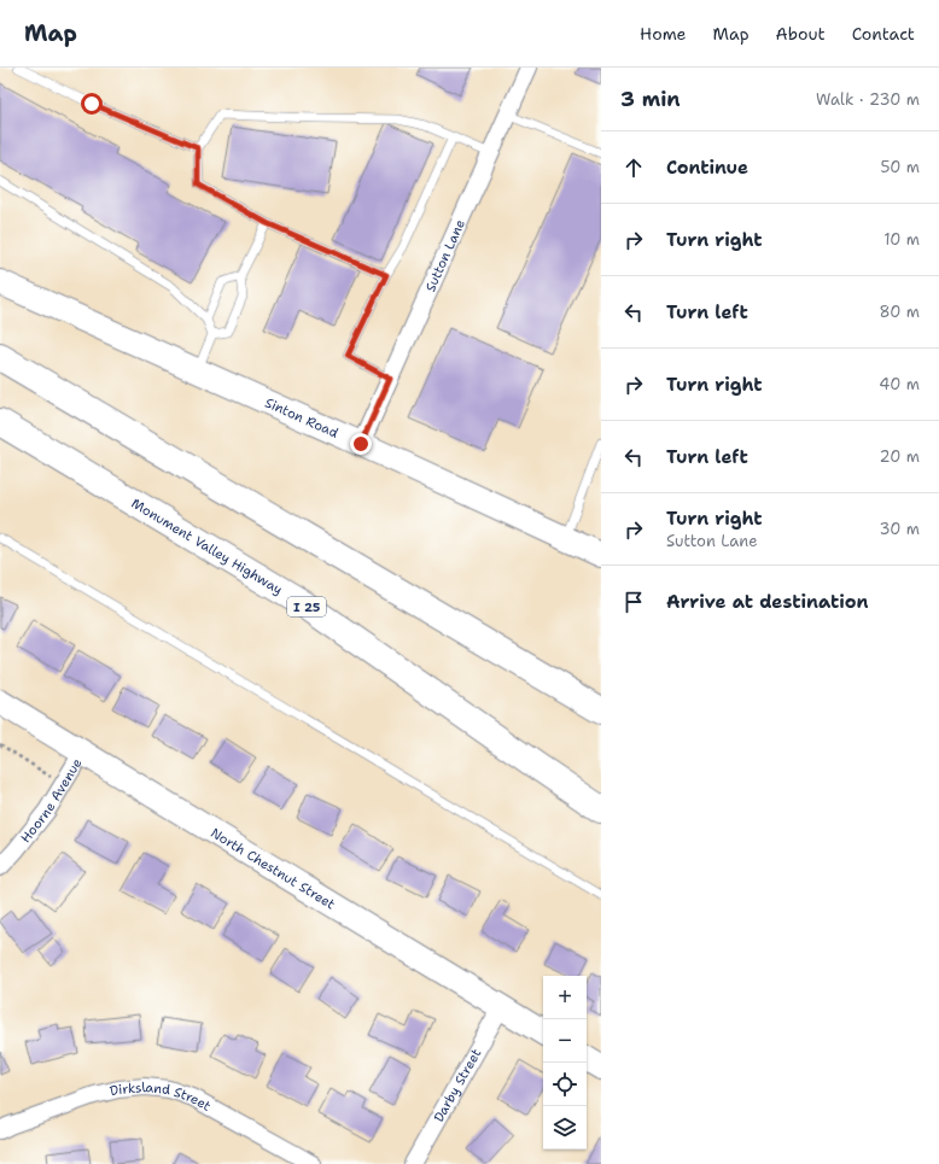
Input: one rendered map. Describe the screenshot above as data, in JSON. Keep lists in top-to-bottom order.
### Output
{
  "streets": {
    "highway": ["Monument Valley Highway", "I 25"],
    "main road": ["Sinton Road", "North Chestnut Street"],
    "street": [
      "Sutton Lane",
      "Hoorne Avenue",
      "Darby Street",
      "Dirksland Street"
    ]
  },
  "crossings": [
    ["Sutton Lane", "Sinton Road"],
    ["Hoorne Avenue", "North Chestnut Street"],
    ["North Chestnut Street", "Darby Street"]
  ],
  "page": {
    "header": "Map",
    "nav": [
      "Home",
      "Map",
      "About",
      "Contact"
    ],
    "heading": ["3 min", "Walk · 230 m"],
    "list": [
      ["Continue", "50 m"],
      ["Turn right", "10 m"],
      ["Turn left", "80 m"],
      ["Turn right", "40 m"],
      ["Turn left", "20 m"],
      ["Turn right", "Sutton Lane", "30 m"],
      "Arrive at destination"
    ],
    "map_buttons": ["+", "−"]
  }
}
